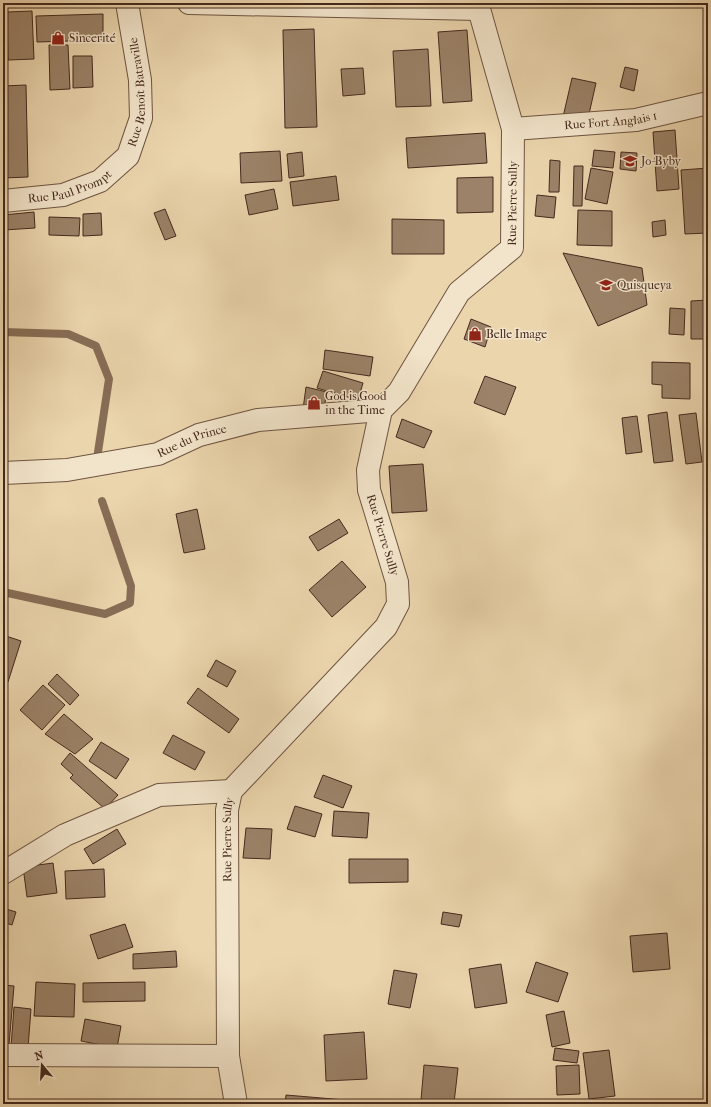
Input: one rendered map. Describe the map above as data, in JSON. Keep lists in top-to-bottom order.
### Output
{
  "streets": {
    "street": [
      "Rue Benoît Batraville",
      "Rue Fort Anglais 1",
      "Rue Paul Prompt",
      "Rue Pierre Sully",
      "Rue du Prince"
    ]
  },
  "crossings": [
    ["Rue Benoît Batraville", "Rue Paul Prompt"],
    ["Rue Fort Anglais 1", "Rue Pierre Sully"],
    ["Rue Pierre Sully", "Rue du Prince"]
  ],
  "places": {
    "shop": ["Sincerité", "Belle Image", "God is Good in the Time"],
    "school or university": ["Jo-Byby", "Quisqueya"]
  },
  "north": "top"
}
